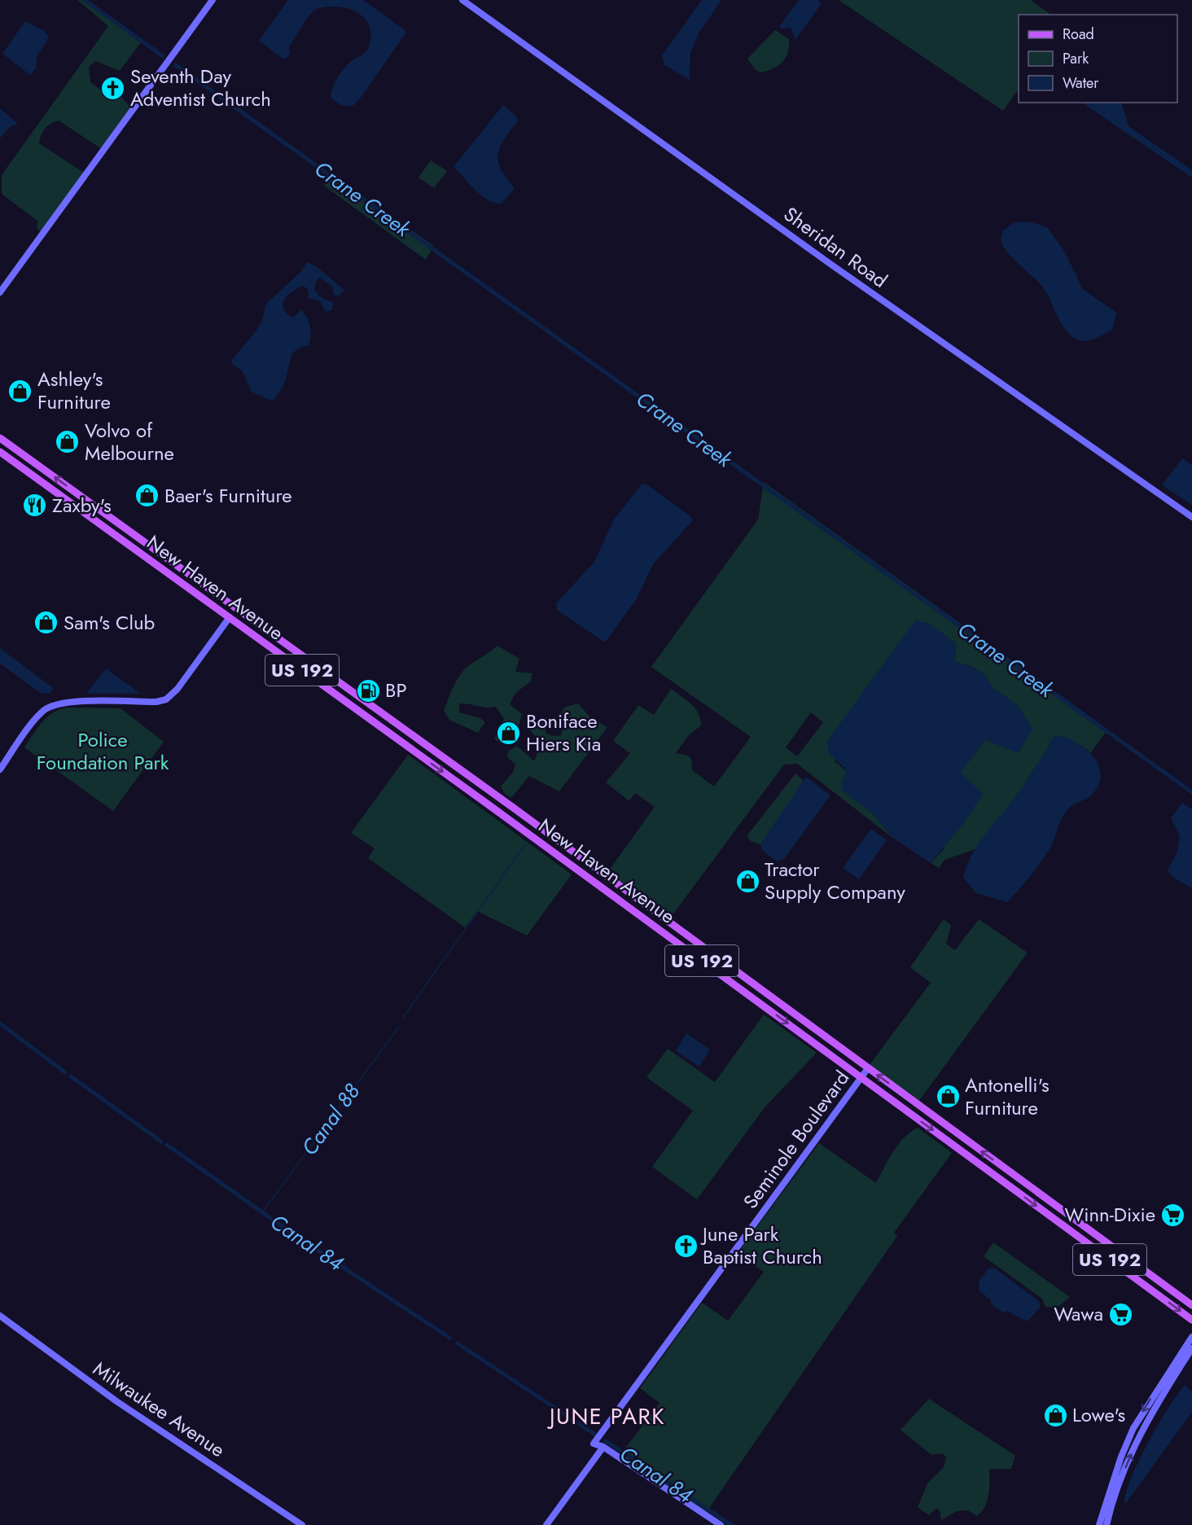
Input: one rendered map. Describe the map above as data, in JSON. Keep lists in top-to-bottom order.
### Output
{
  "streets": {
    "main road": ["New Haven Avenue", "US 192"],
    "street": ["Sheridan Road", "Seminole Boulevard", "Milwaukee Avenue"]
  },
  "crossings": [
    ["New Haven Avenue", "Seminole Boulevard"]
  ],
  "districts": ["JUNE PARK"],
  "water": ["Crane Creek", "Canal 88", "Canal 84"],
  "parks": ["Police Foundation Park"],
  "places": {
    "church": ["Seventh Day Adventist Church", "June Park Baptist Church"],
    "shop": [
      "Ashley's Furniture",
      "Volvo of Melbourne",
      "Baer's Furniture",
      "Sam's Club",
      "Boniface Hiers Kia",
      "Tractor Supply Company",
      "Antonelli's Furniture",
      "Lowe's"
    ],
    "restaurant": ["Zaxby's"],
    "fuel station": ["BP"],
    "supermarket": ["Winn-Dixie", "Wawa"]
  },
  "legend": ["Road", "Park", "Water"]
}
